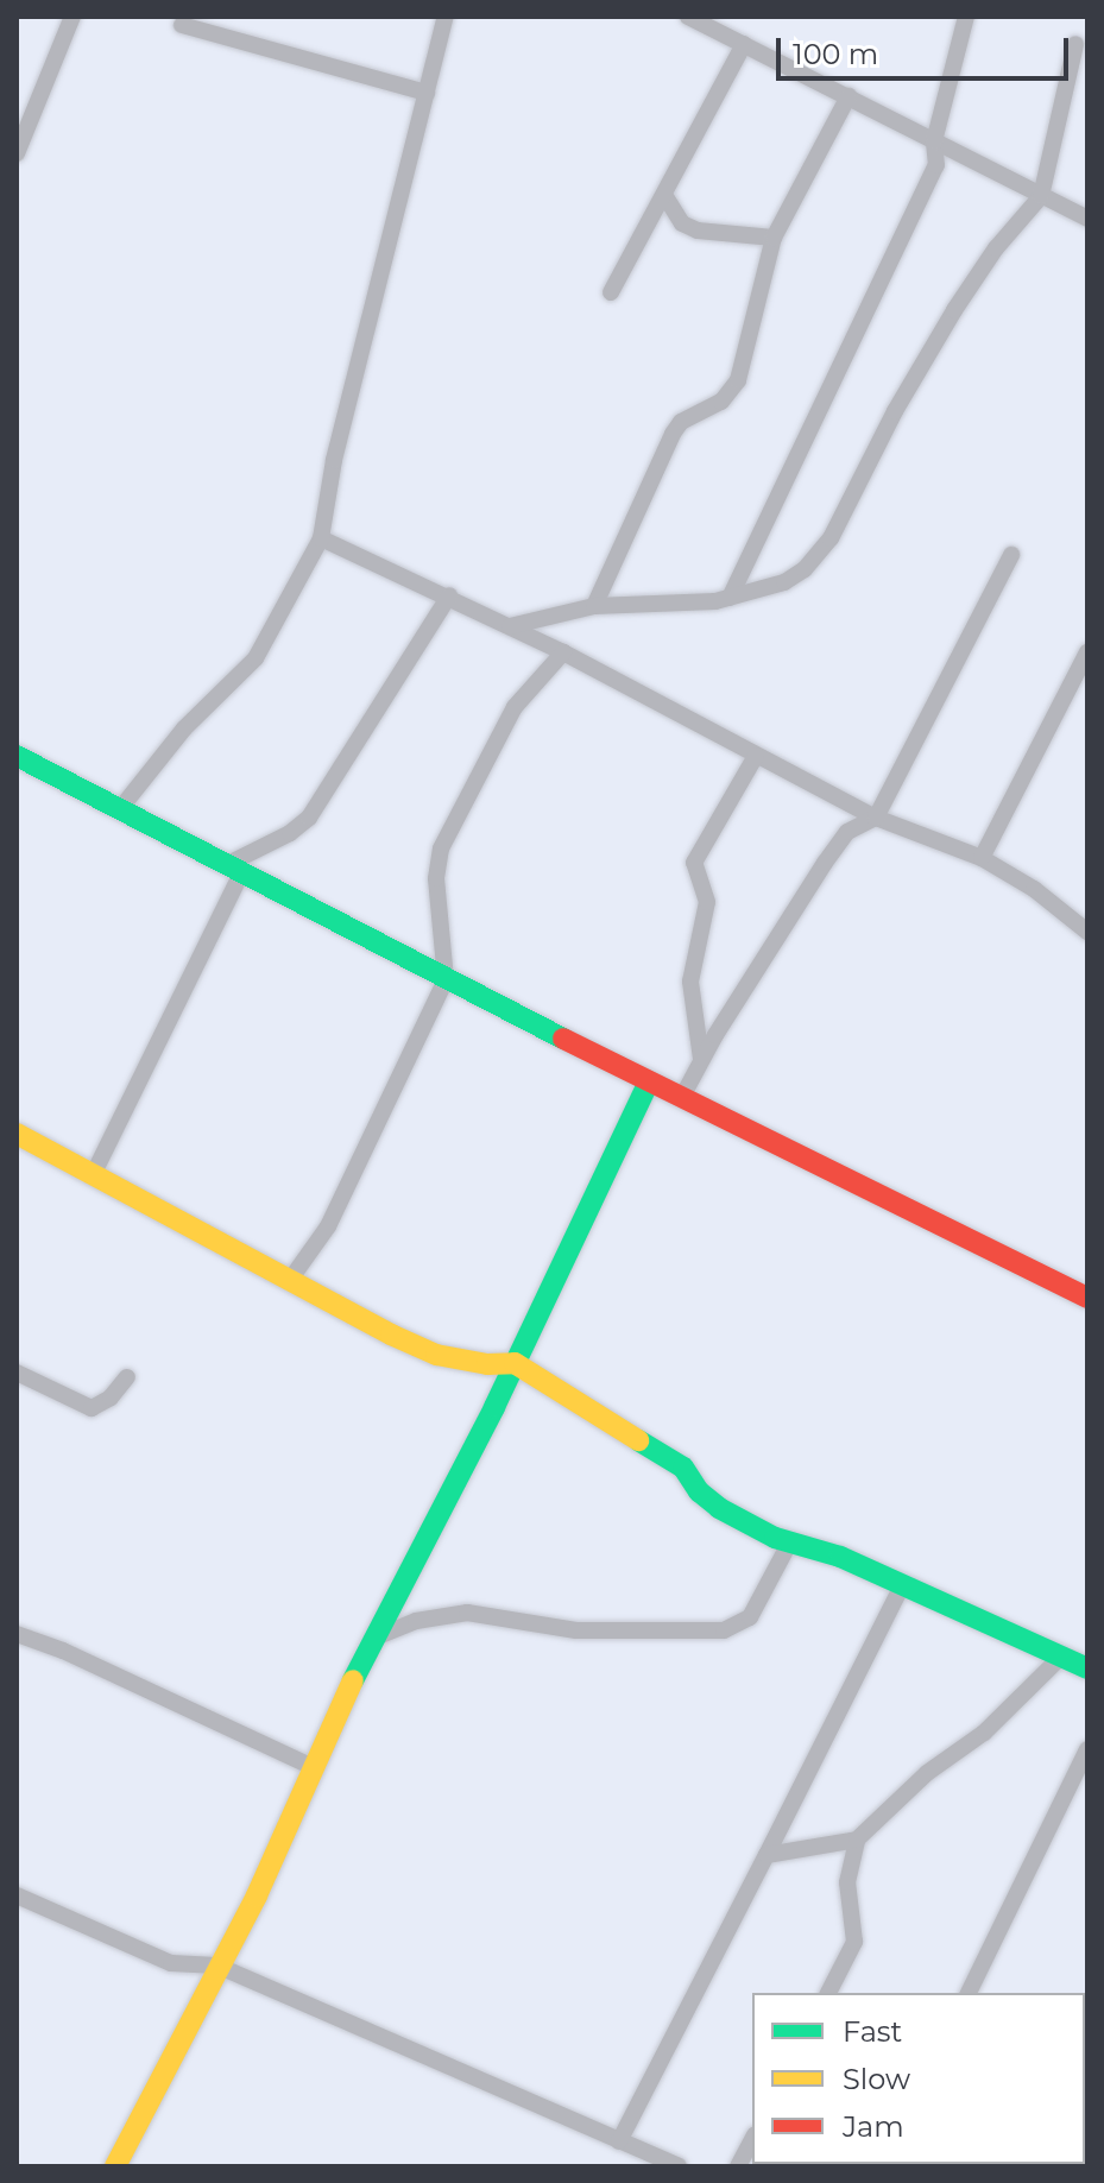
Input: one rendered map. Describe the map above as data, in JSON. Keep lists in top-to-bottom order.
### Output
{
  "legend": ["Fast", "Slow", "Jam"],
  "scale_bar": "100 m"
}
